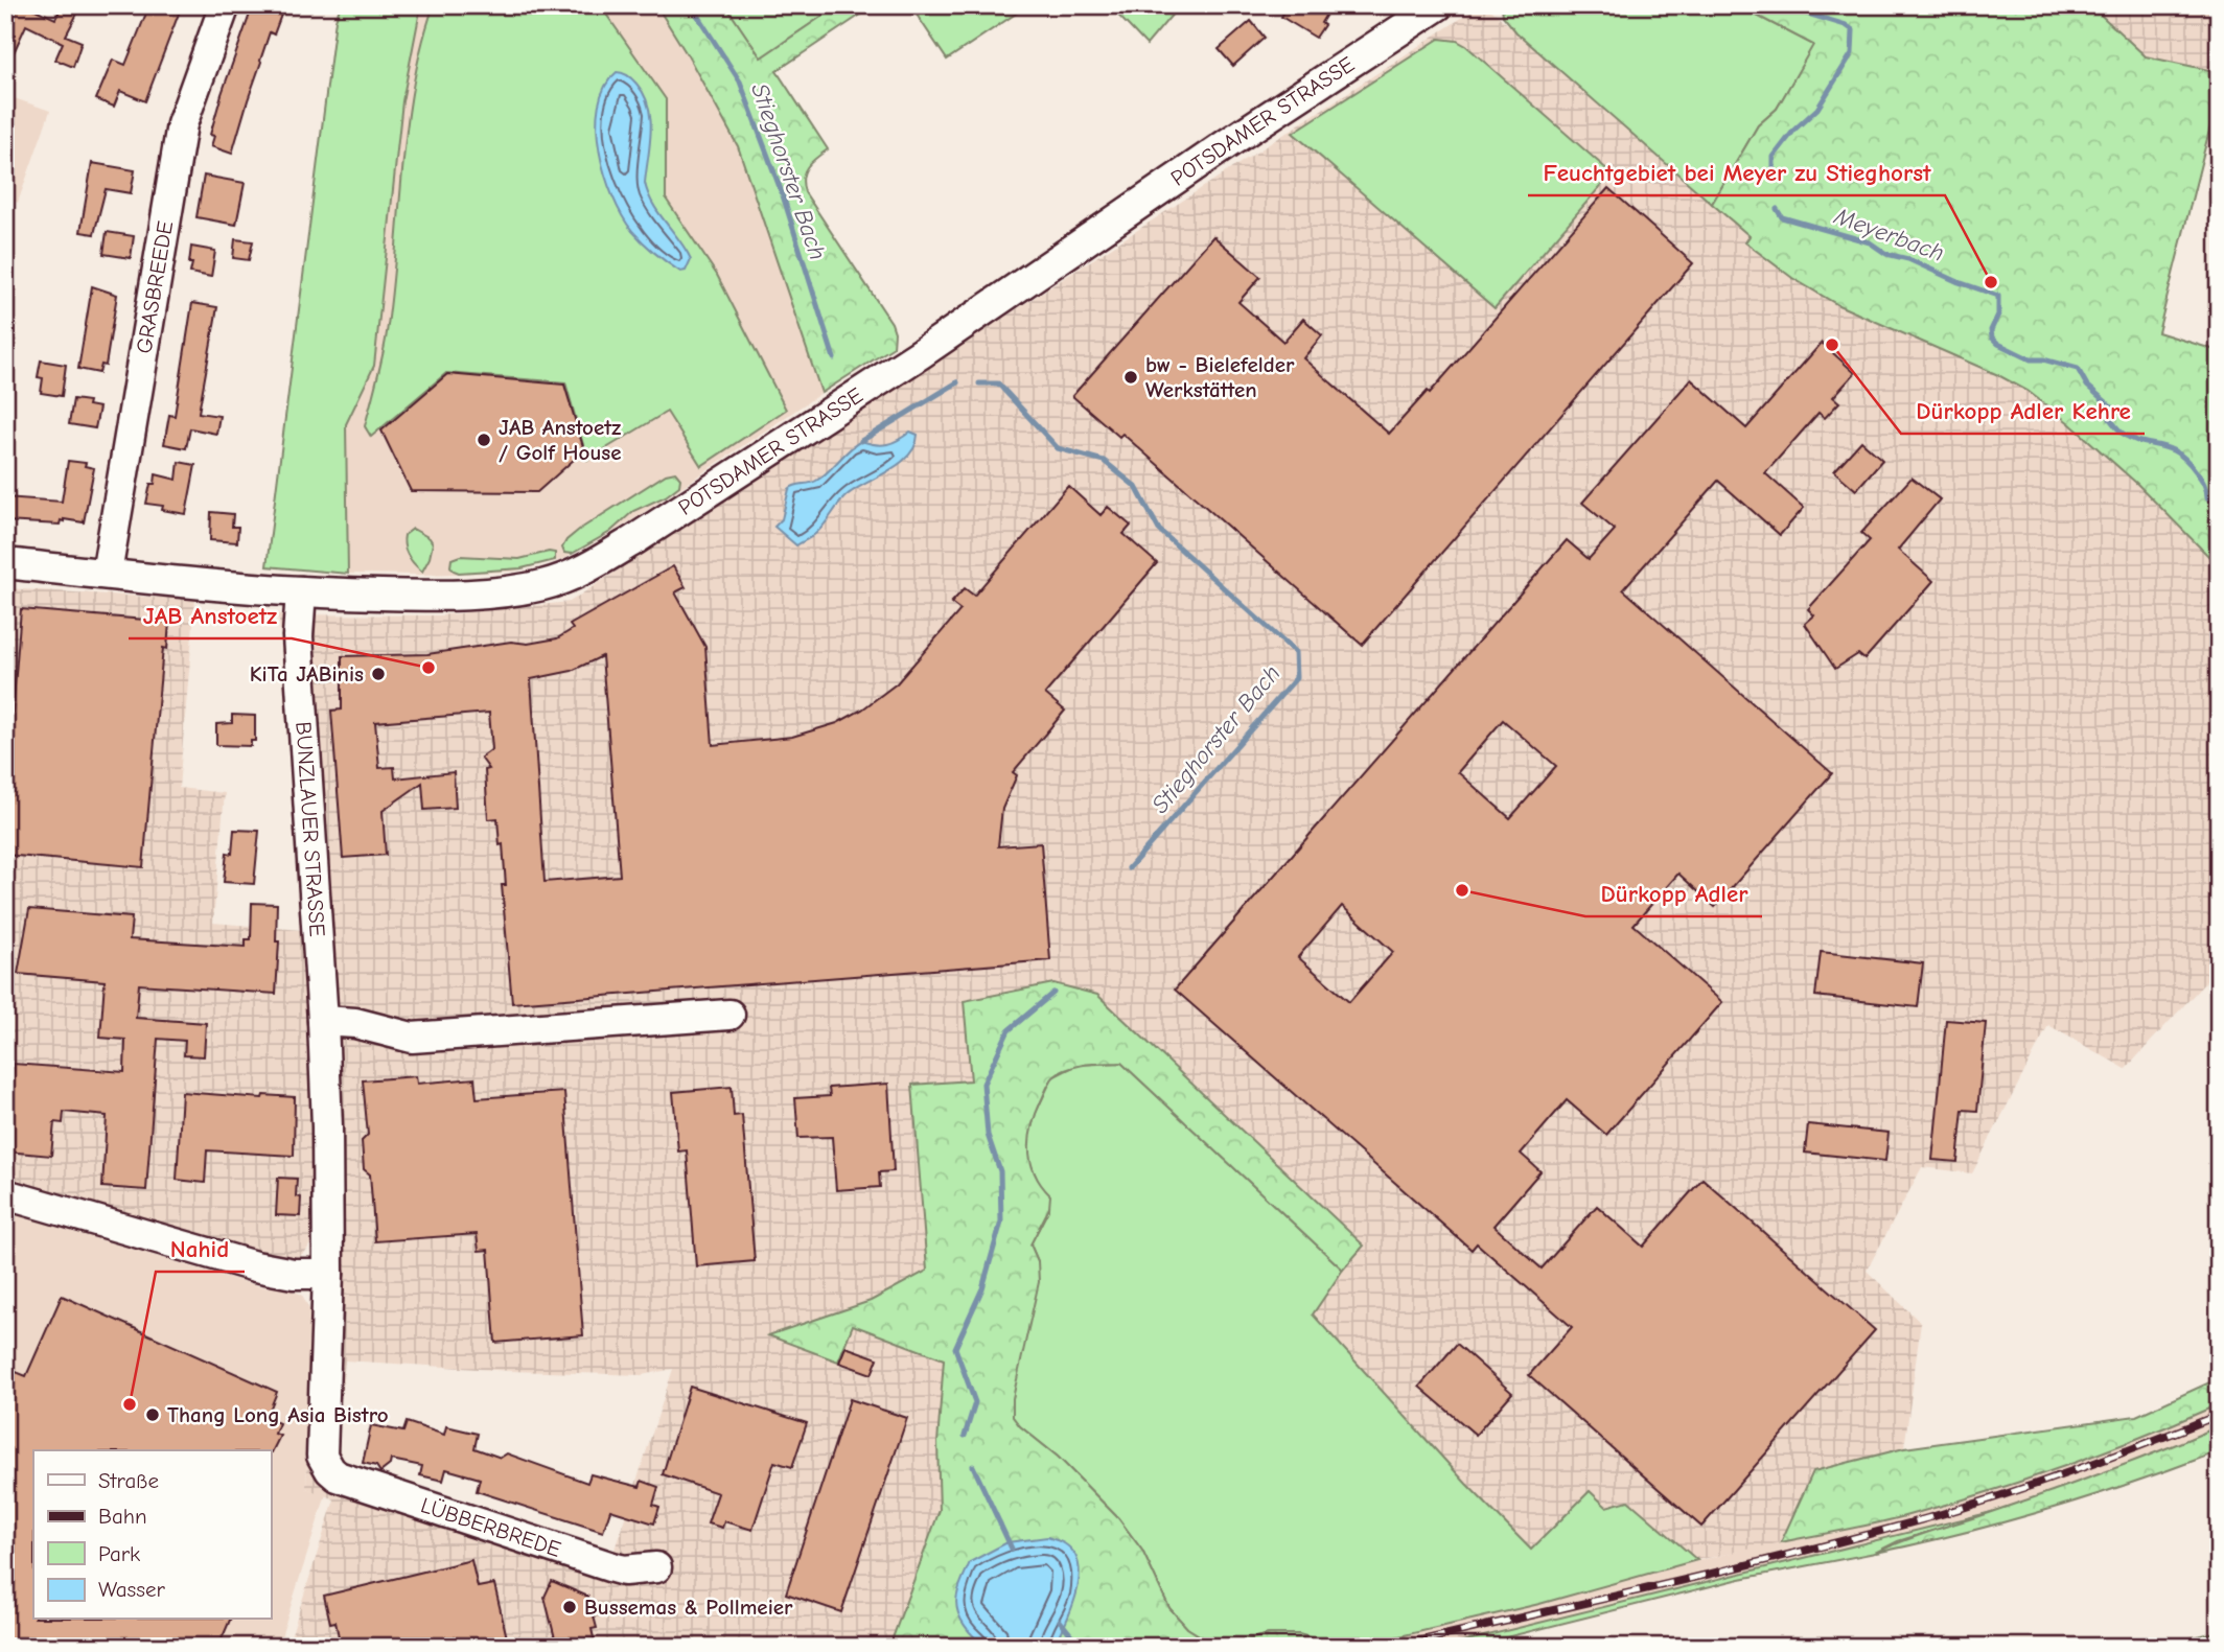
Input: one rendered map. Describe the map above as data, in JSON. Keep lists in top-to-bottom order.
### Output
{
  "streets": {
    "street": [
      "POTSDAMER STRASSE",
      "GRASBREEDE",
      "BUNZLAUER STRASSE",
      "LÜBBERBREDE"
    ]
  },
  "crossings": [
    ["POTSDAMER STRASSE", "GRASBREEDE"],
    ["POTSDAMER STRASSE", "BUNZLAUER STRASSE"],
    ["BUNZLAUER STRASSE", "LÜBBERBREDE"]
  ],
  "water": ["Stieghorster Bach", "Meyerbach"],
  "places": [
    "Feuchtgebiet bei Meyer zu Stieghorst",
    "Dürkopp Adler Kehre",
    "bw - Bielefelder Werkstätten",
    "JAB Anstoetz / Golf House",
    "JAB Anstoetz",
    "KiTa JABinis",
    "Dürkopp Adler",
    "Nahid",
    "Thang Long Asia Bistro",
    "Bussemas & Pollmeier"
  ],
  "legend": [
    "Straße",
    "Bahn",
    "Park",
    "Wasser"
  ]
}
